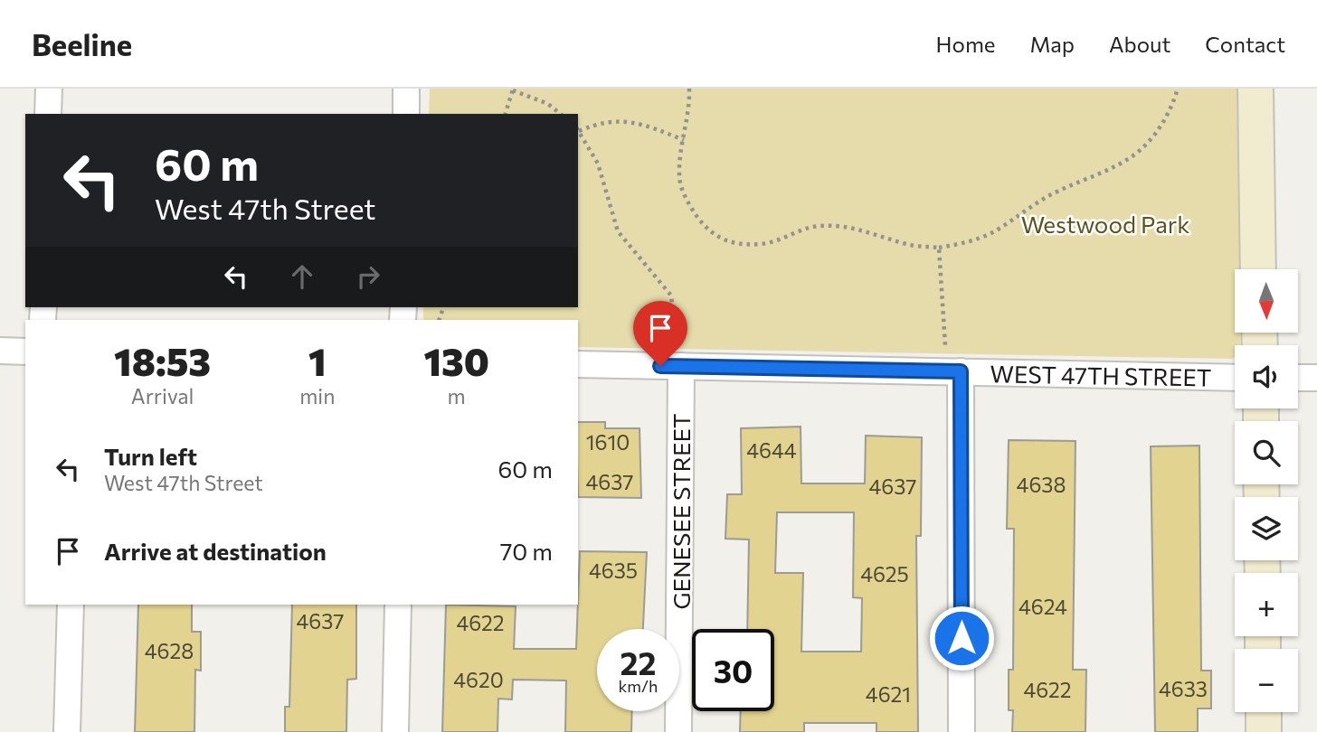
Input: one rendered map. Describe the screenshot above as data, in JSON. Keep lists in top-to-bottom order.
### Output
{
  "streets": {
    "street": ["WEST 47TH STREET", "GENESEE STREET"]
  },
  "crossings": [
    ["WEST 47TH STREET", "GENESEE STREET"]
  ],
  "parks": ["Westwood Park"],
  "house_numbers": [
    "1610",
    "4644",
    "4637",
    "4638",
    "4637",
    "4635",
    "4625",
    "4624",
    "4637",
    "4622",
    "4628",
    "4620",
    "4633",
    "4622",
    "4621"
  ],
  "north": "bottom",
  "page": {
    "header": "Beeline",
    "nav": [
      "Home",
      "Map",
      "About",
      "Contact"
    ],
    "turn": ["60 m", "West 47th Street"],
    "map_buttons": ["+", "−"],
    "eta": [
      "18:53",
      "Arrival",
      "1",
      "min",
      "130",
      "m"
    ],
    "list": [
      {
        "name": "Turn left",
        "note": "West 47th Street",
        "value": "60 m"
      },
      {
        "name": "Arrive at destination",
        "value": "70 m"
      }
    ],
    "speed": "22 km/h",
    "limit": "30"
  }
}
